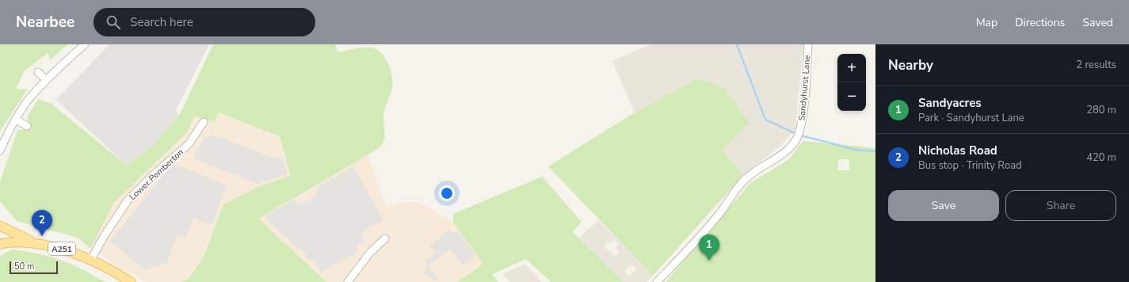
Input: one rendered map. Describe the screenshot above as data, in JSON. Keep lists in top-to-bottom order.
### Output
{
  "streets": {
    "main road": ["A251"],
    "street": ["Sandyhurst Lane", "Lower Pemberton"]
  },
  "crossings": [
    ["Lower Pemberton", "A251"]
  ],
  "scale_bar": "50 m",
  "page": {
    "header": "Nearbee",
    "search": "Search here",
    "nav": ["Map", "Directions", "Saved"],
    "heading": ["Nearby", "2 results"],
    "map_buttons": ["+", "−"],
    "list": [
      {
        "mark": "1",
        "name": "Sandyacres",
        "note": "Park · Sandyhurst Lane",
        "value": "280 m"
      },
      {
        "mark": "2",
        "name": "Nicholas Road",
        "note": "Bus stop · Trinity Road",
        "value": "420 m"
      }
    ],
    "buttons": ["Save", "Share"],
    "pins": ["2", "1"],
    "scale": "50 m"
  }
}
